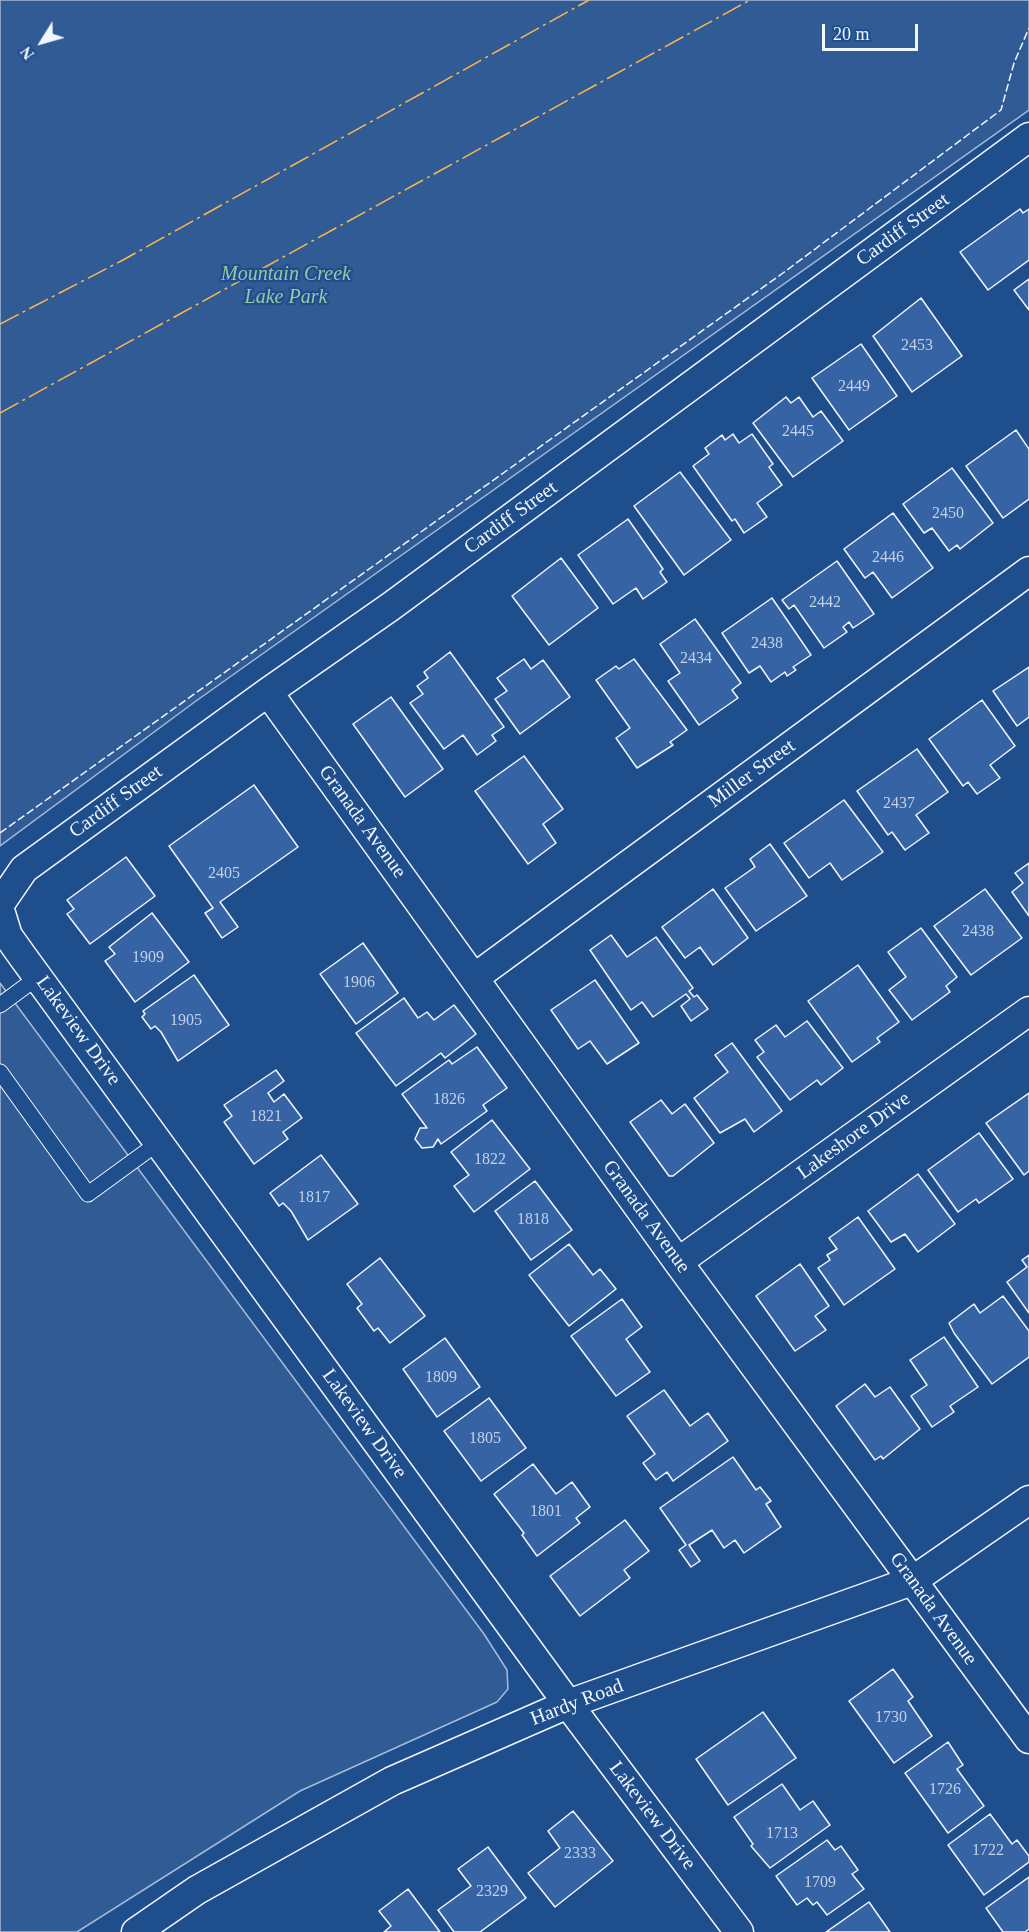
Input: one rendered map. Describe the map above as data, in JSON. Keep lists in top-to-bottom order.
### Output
{
  "streets": {
    "street": [
      "Cardiff Street",
      "Miller Street",
      "Granada Avenue",
      "Lakeview Drive",
      "Lakeshore Drive",
      "Hardy Road"
    ]
  },
  "crossings": [
    ["Cardiff Street", "Granada Avenue"],
    ["Miller Street", "Granada Avenue"],
    ["Granada Avenue", "Lakeshore Drive"],
    ["Granada Avenue", "Hardy Road"],
    ["Lakeview Drive", "Hardy Road"]
  ],
  "parks": ["Mountain Creek Lake Park"],
  "house_numbers": [
    "2453",
    "2449",
    "2445",
    "2450",
    "2446",
    "2442",
    "2438",
    "2434",
    "2437",
    "2405",
    "2438",
    "1909",
    "1906",
    "1905",
    "1826",
    "1821",
    "1822",
    "1817",
    "1818",
    "1809",
    "1805",
    "1801",
    "1730",
    "1726",
    "1713",
    "1722",
    "2333",
    "1709",
    "2329"
  ],
  "scale_bar": "20 m",
  "north": "bottom left"
}
